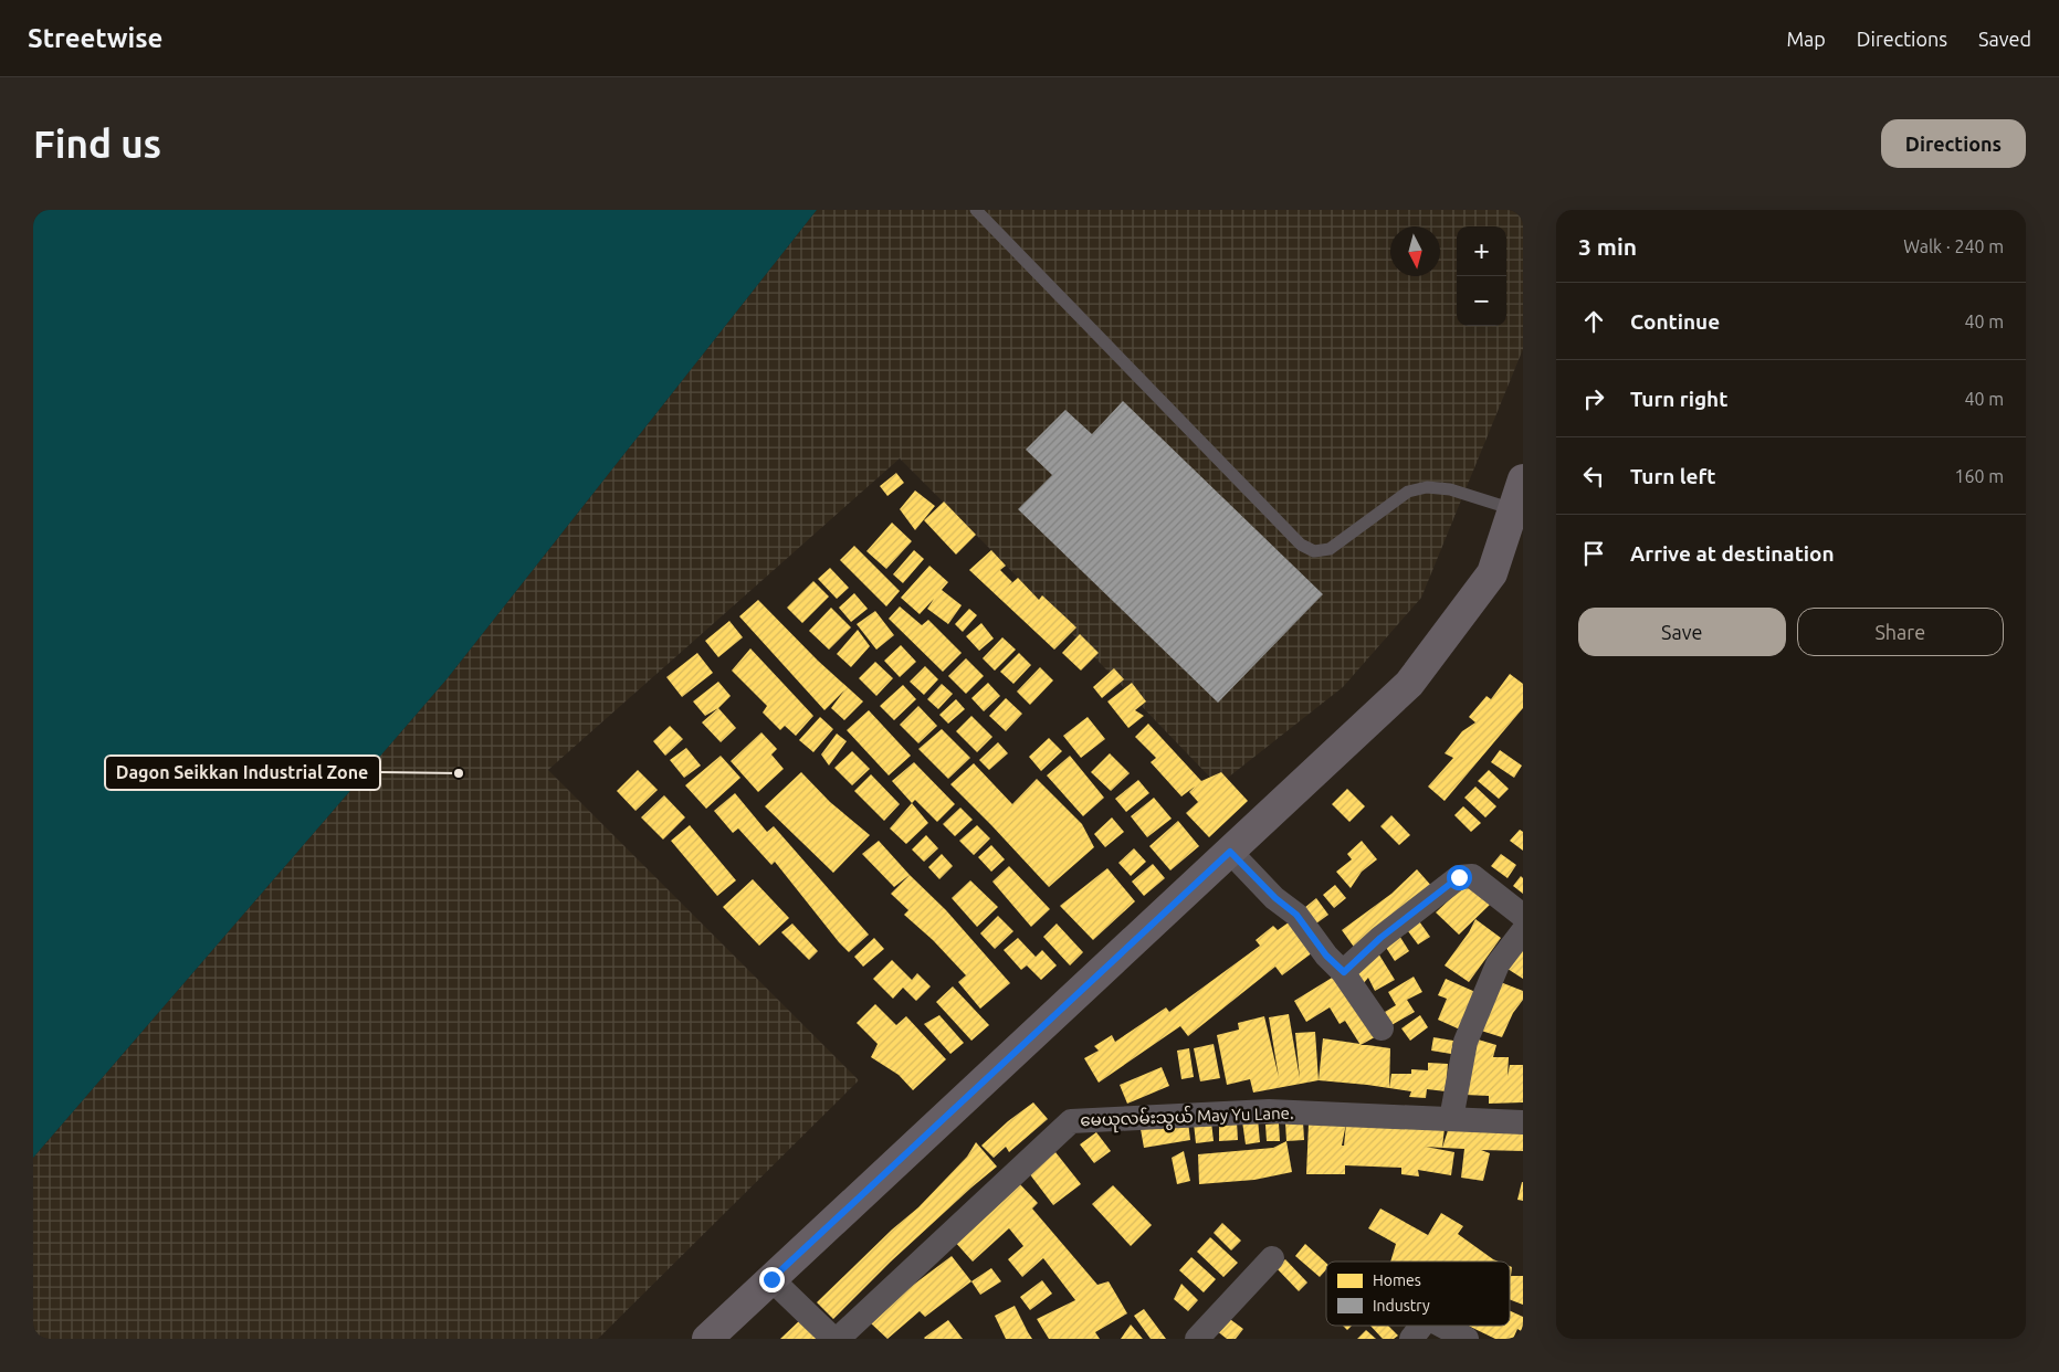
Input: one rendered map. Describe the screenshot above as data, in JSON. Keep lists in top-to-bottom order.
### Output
{
  "streets": {
    "street": ["မေယုလမ်းသွယ် May Yu Lane."]
  },
  "places": ["Dagon Seikkan Industrial Zone"],
  "legend": ["Homes", "Industry"],
  "north": "bottom",
  "page": {
    "header": "Streetwise",
    "nav": ["Map", "Directions", "Saved"],
    "buttons": [
      "Directions",
      ["Save", "Share"]
    ],
    "title": "Find us",
    "heading": ["3 min", "Walk · 240 m"],
    "map_buttons": ["+", "−"],
    "list": [
      ["Continue", "40 m"],
      ["Turn right", "40 m"],
      ["Turn left", "160 m"],
      "Arrive at destination"
    ]
  }
}
